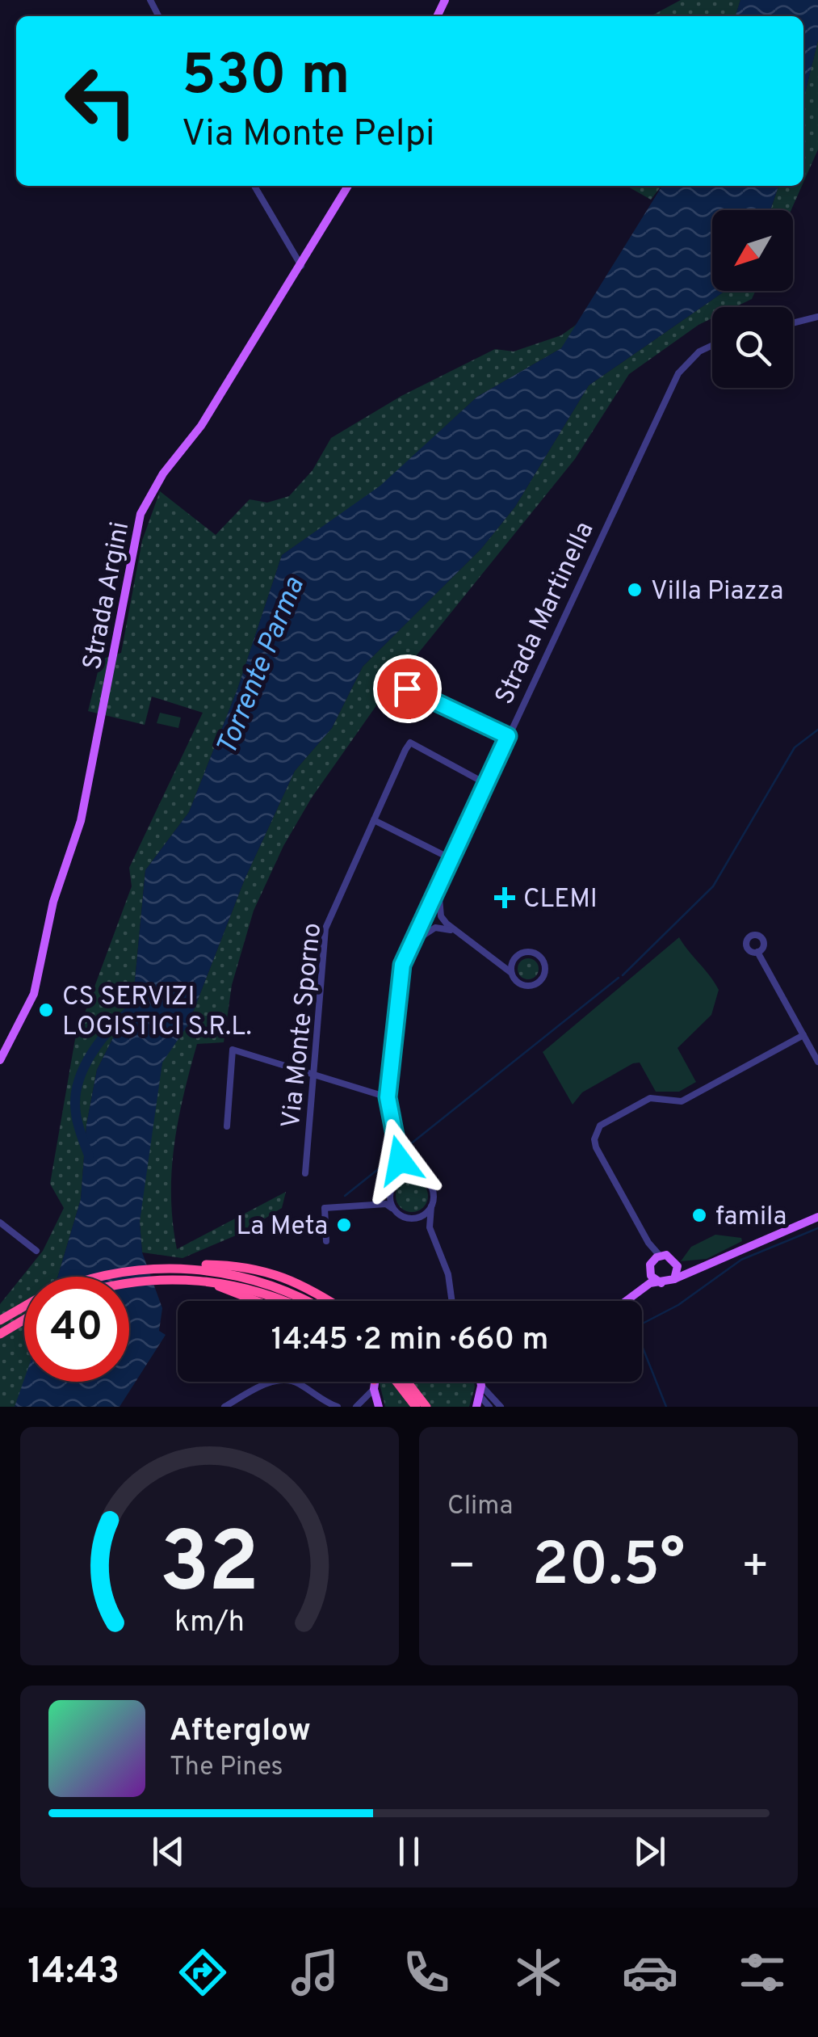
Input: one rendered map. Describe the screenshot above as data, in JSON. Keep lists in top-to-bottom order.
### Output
{
  "streets": {
    "main road": ["Strada Argini"],
    "street": ["Strada Martinella", "Via Monte Sporno"]
  },
  "crossings": [
    ["Strada Martinella", "Via Monte Sporno"]
  ],
  "water": ["Torrente Parma"],
  "places": {
    "other": [
      "Villa Piazza",
      "CS SERVIZI LOGISTICI S.R.L.",
      "famila",
      "La Meta"
    ],
    "health": ["CLEMI"]
  },
  "north": "bottom left",
  "page": {
    "turn": ["530 m", "Via Monte Pelpi"],
    "limit": "40",
    "trip": "14:45 · 2 min · 660 m",
    "tile": "Clima",
    "heat": ["−", "20.5°", "+"],
    "song": ["Afterglow", "The Pines"],
    "tabs": "14:43",
    "gauge": ["32", "km/h"]
  }
}
